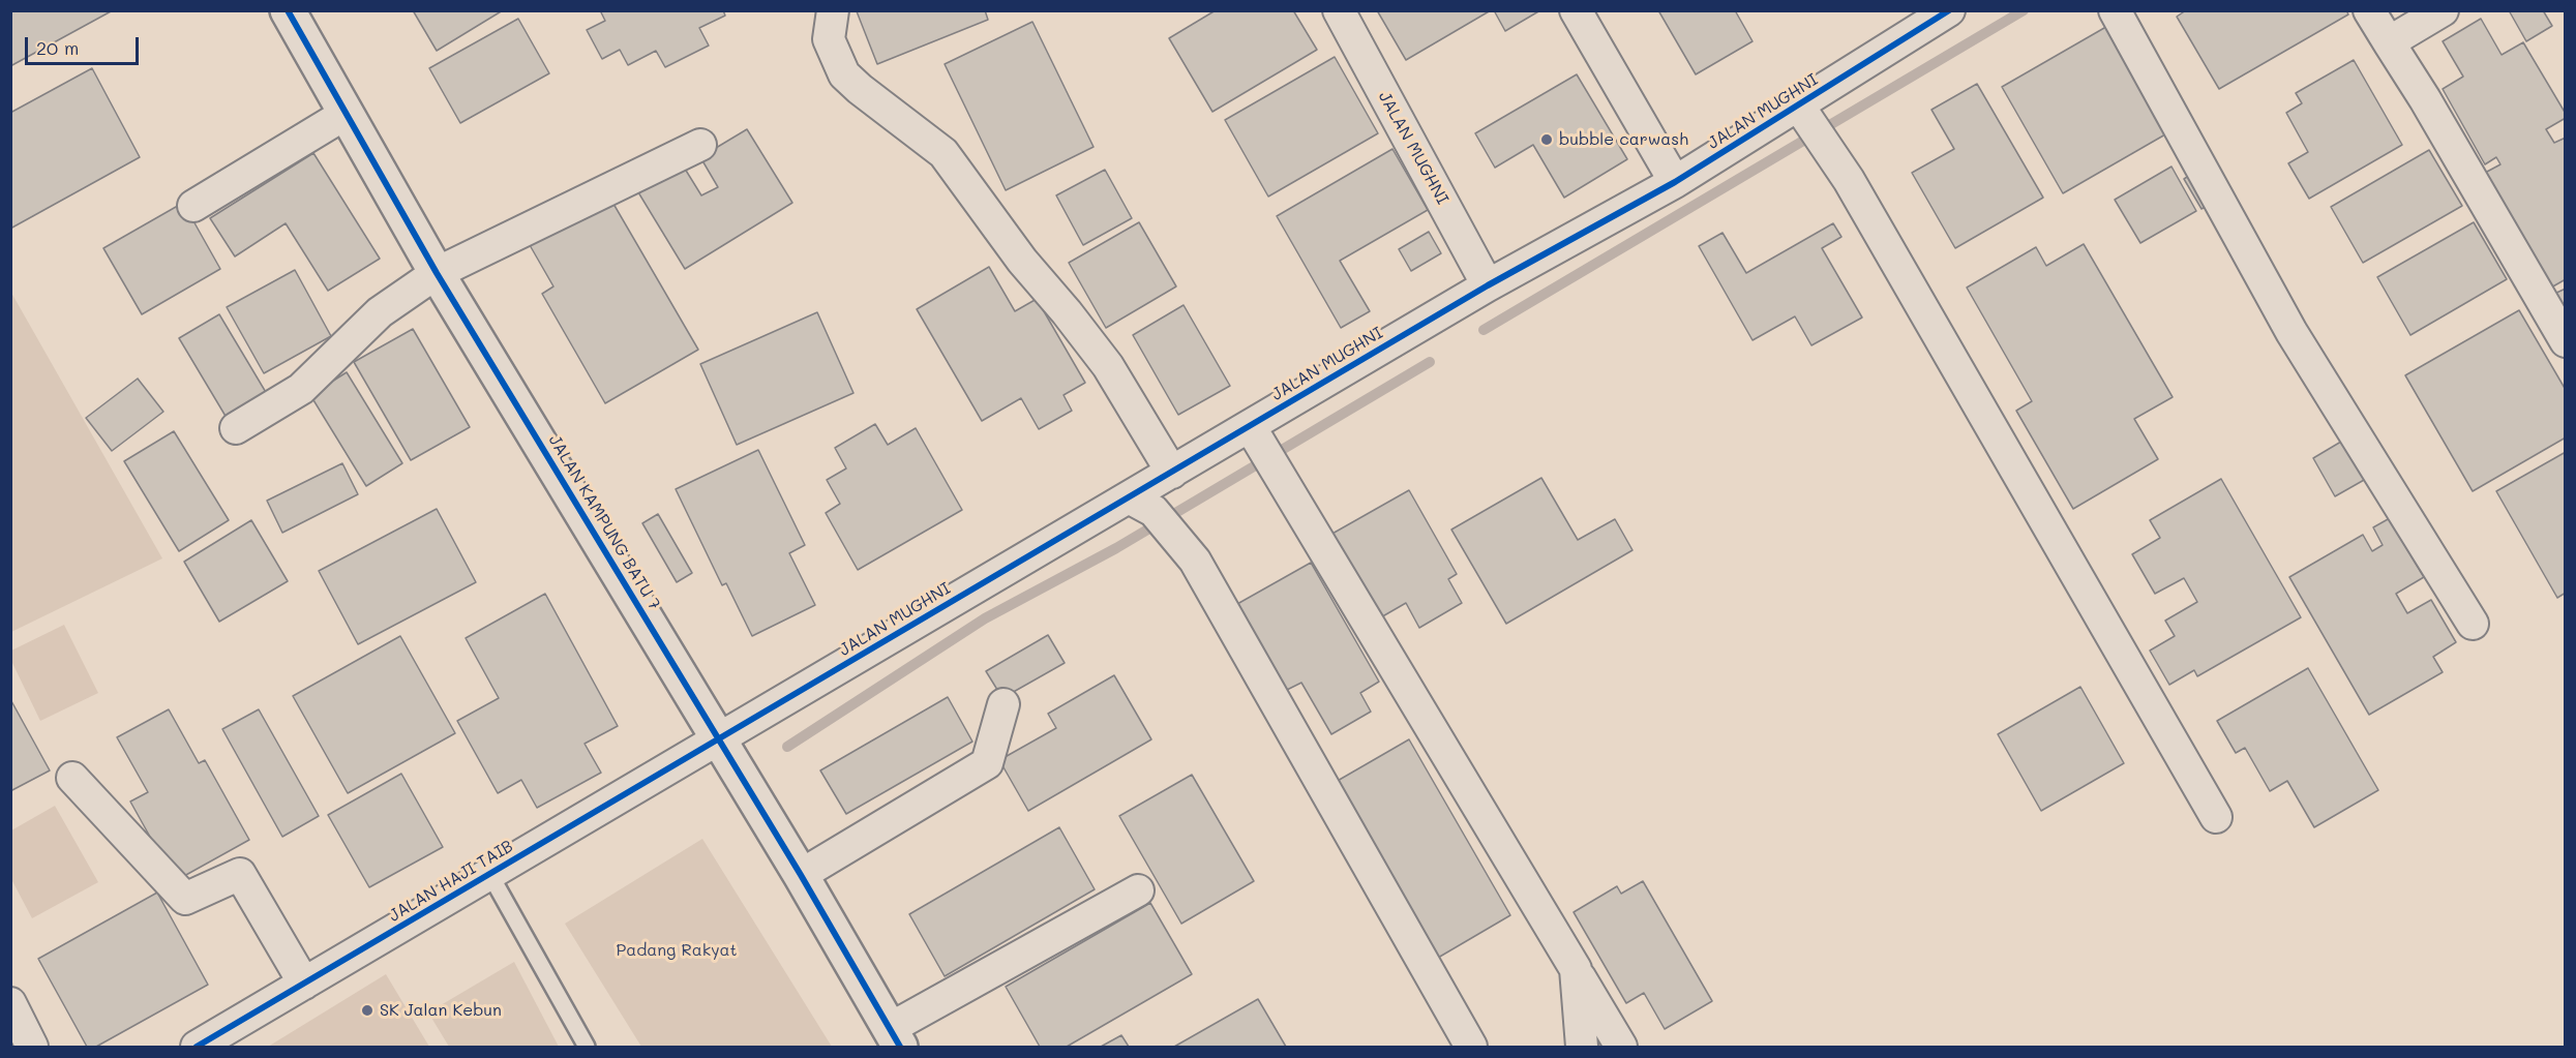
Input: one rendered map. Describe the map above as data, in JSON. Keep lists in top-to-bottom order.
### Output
{
  "streets": {
    "street": ["JALAN MUGHNI", "JALAN KAMPUNG BATU 7", "JALAN HAJI TAIB"]
  },
  "crossings": [
    ["JALAN MUGHNI", "JALAN KAMPUNG BATU 7"],
    ["JALAN MUGHNI", "JALAN HAJI TAIB"],
    ["JALAN KAMPUNG BATU 7", "JALAN HAJI TAIB"]
  ],
  "parks": ["Padang Rakyat"],
  "places": ["bubble carwash", "SK Jalan Kebun"],
  "scale_bar": "20 m"
}
